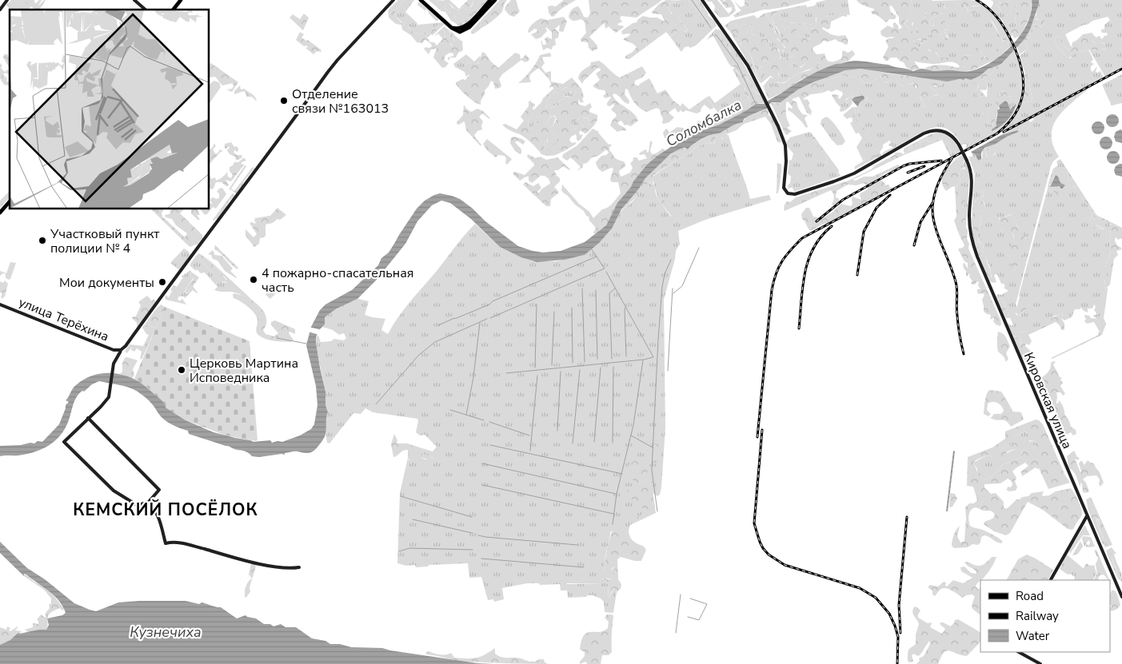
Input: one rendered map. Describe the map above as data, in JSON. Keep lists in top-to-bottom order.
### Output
{
  "streets": {
    "main road": ["улица Терёхина", "Кировская улица"]
  },
  "districts": ["КЕМСКИЙ ПОСЁЛОК"],
  "water": ["Соломбалка", "Кузнечиха"],
  "places": [
    "Отделение связи №163013",
    "Участковый пункт полиции № 4",
    "4 пожарно-спасательная часть",
    "Мои документы",
    "Церковь Мартина Исповедника"
  ],
  "legend": ["Road", "Railway", "Water"]
}
